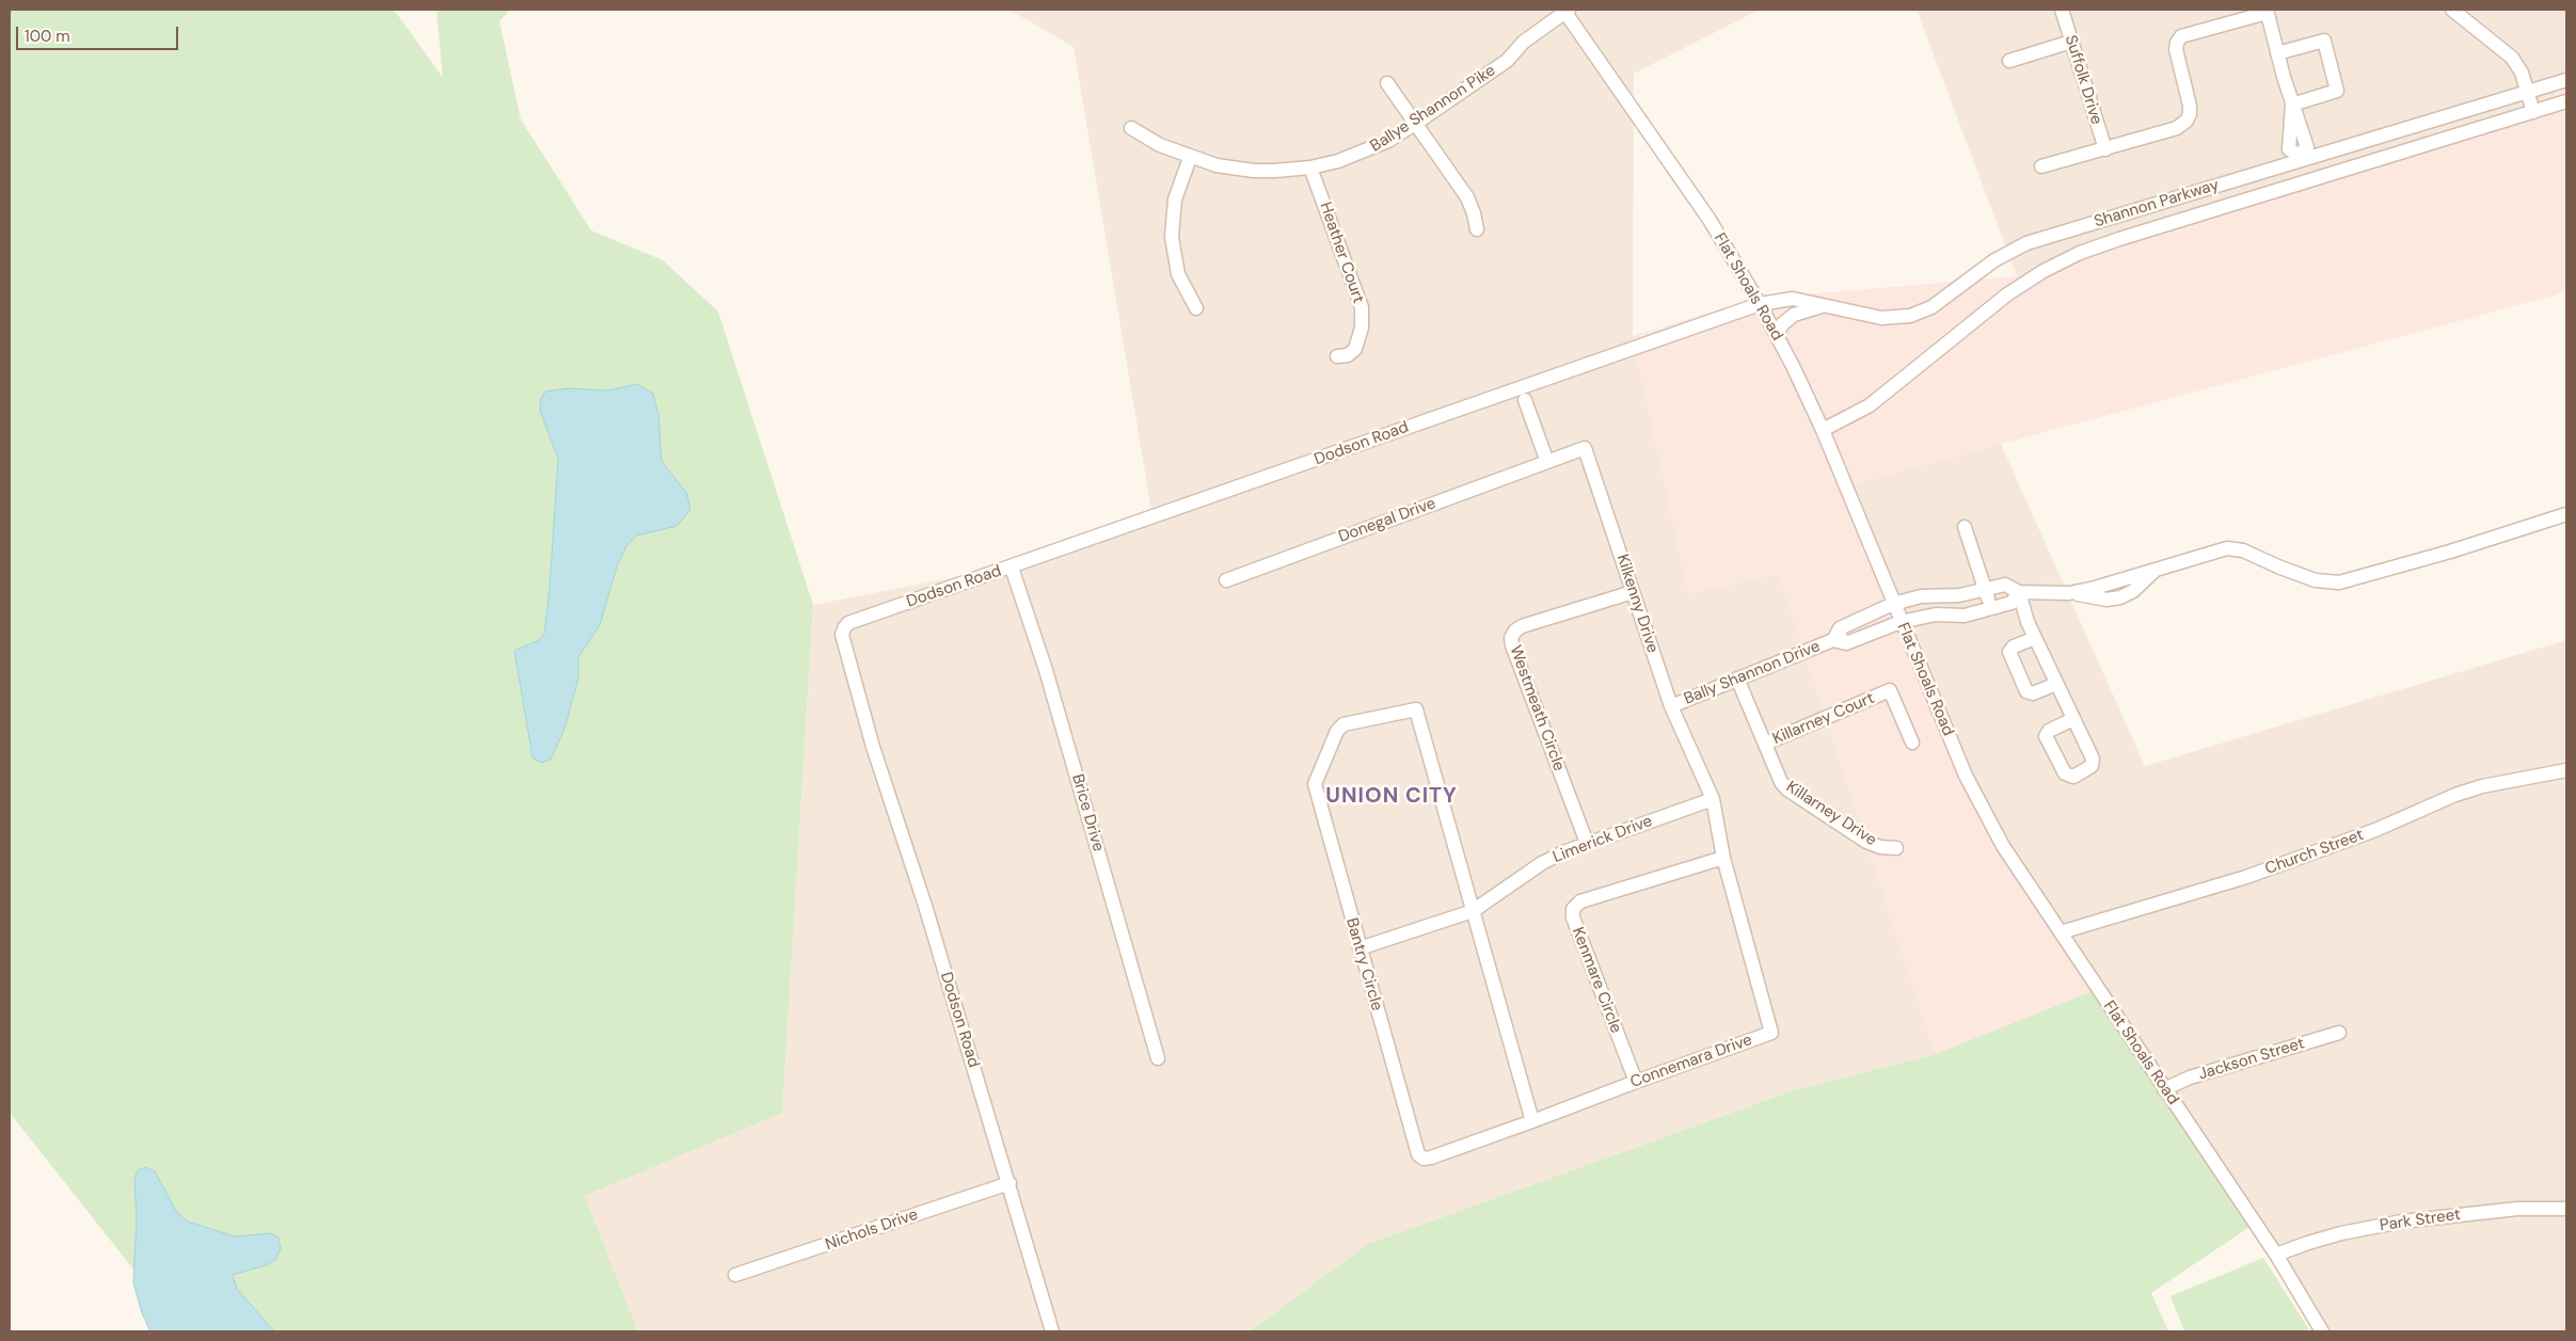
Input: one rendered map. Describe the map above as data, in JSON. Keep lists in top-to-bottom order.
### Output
{
  "streets": {
    "street": [
      "Suffolk Drive",
      "Ballye Shannon Pike",
      "Shannon Parkway",
      "Heather Court",
      "Flat Shoals Road",
      "Dodson Road",
      "Donegal Drive",
      "Kilkenny Drive",
      "Bally Shannon Drive",
      "Westmeath Circle",
      "Killarney Court",
      "Brice Drive",
      "Killarney Drive",
      "Limerick Drive",
      "Church Street",
      "Bantry Circle",
      "Kenmare Circle",
      "Jackson Street",
      "Connemara Drive",
      "Park Street",
      "Nichols Drive"
    ]
  },
  "crossings": [
    ["Ballye Shannon Pike", "Heather Court"],
    ["Ballye Shannon Pike", "Flat Shoals Road"],
    ["Shannon Parkway", "Flat Shoals Road"],
    ["Shannon Parkway", "Dodson Road"],
    ["Flat Shoals Road", "Dodson Road"],
    ["Flat Shoals Road", "Bally Shannon Drive"],
    ["Flat Shoals Road", "Church Street"],
    ["Flat Shoals Road", "Jackson Street"],
    ["Flat Shoals Road", "Park Street"],
    ["Dodson Road", "Brice Drive"],
    ["Dodson Road", "Nichols Drive"],
    ["Donegal Drive", "Kilkenny Drive"],
    ["Kilkenny Drive", "Bally Shannon Drive"],
    ["Kilkenny Drive", "Westmeath Circle"],
    ["Kilkenny Drive", "Limerick Drive"],
    ["Kilkenny Drive", "Kenmare Circle"],
    ["Kilkenny Drive", "Connemara Drive"],
    ["Bally Shannon Drive", "Killarney Drive"],
    ["Westmeath Circle", "Limerick Drive"],
    ["Killarney Court", "Killarney Drive"],
    ["Limerick Drive", "Bantry Circle"],
    ["Bantry Circle", "Connemara Drive"],
    ["Kenmare Circle", "Connemara Drive"]
  ],
  "districts": ["UNION CITY"],
  "scale_bar": "100 m"
}
